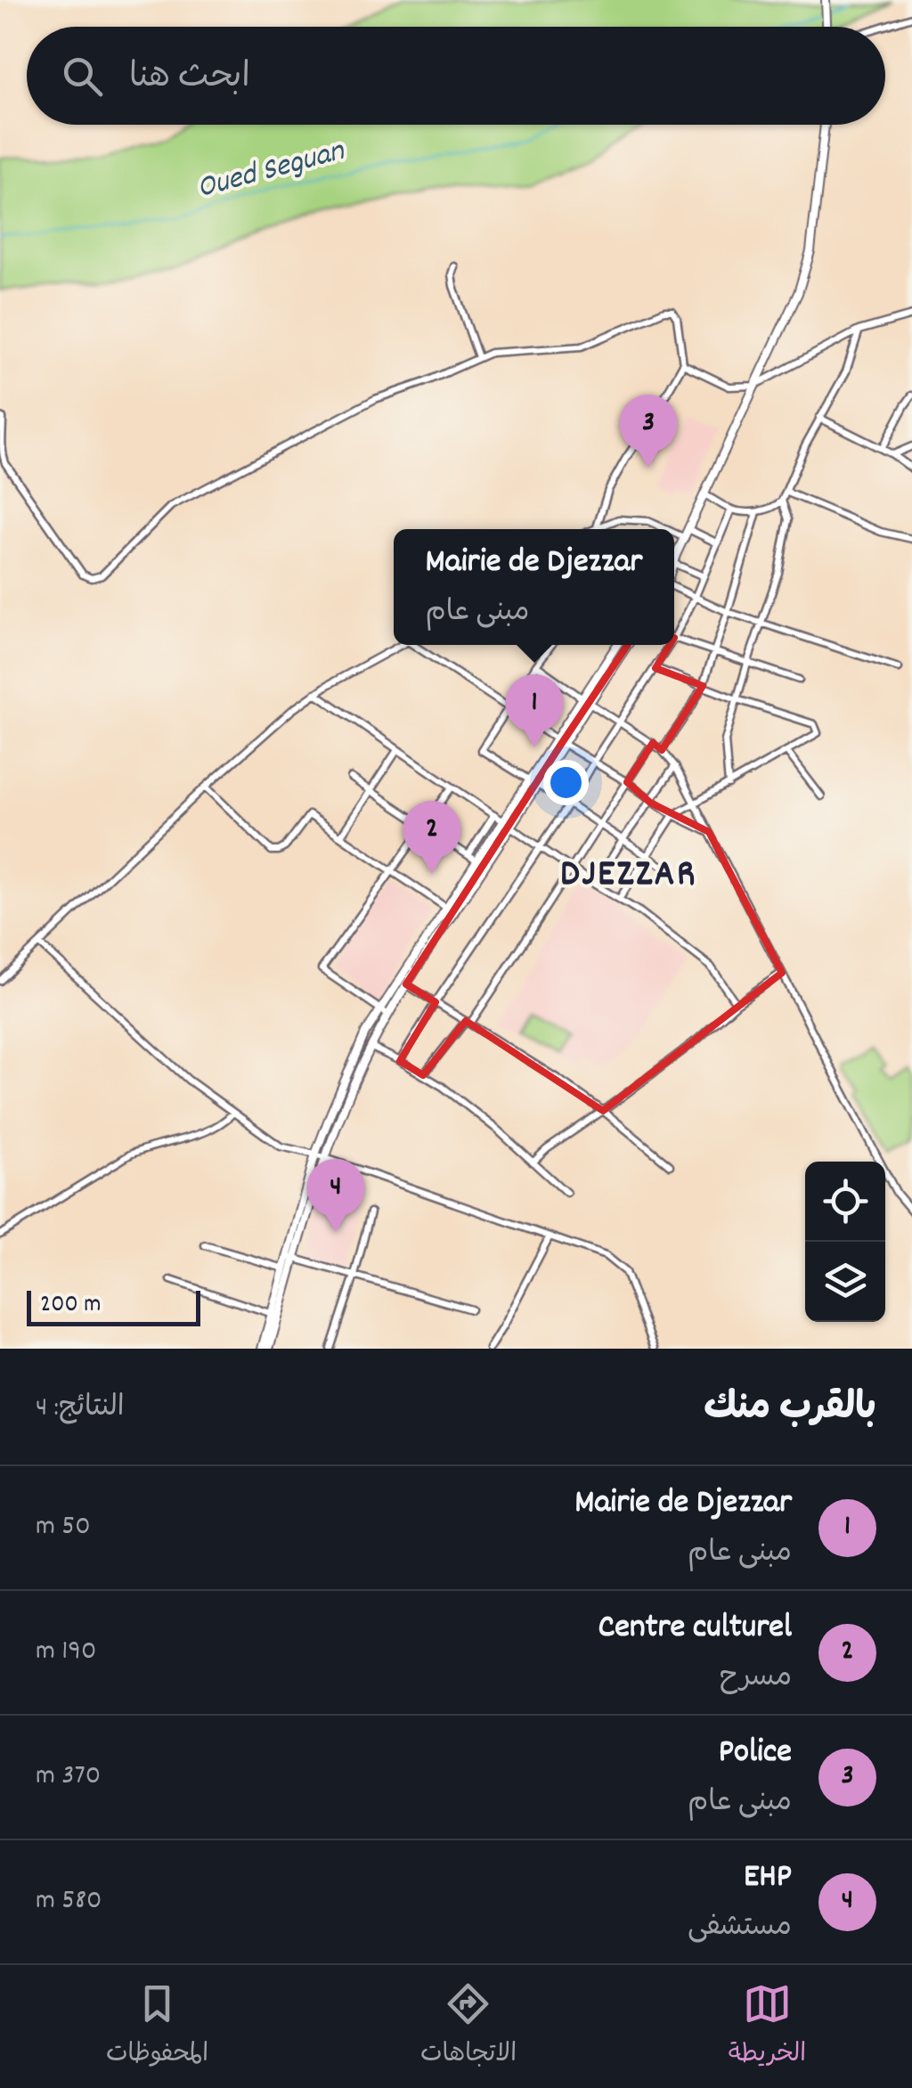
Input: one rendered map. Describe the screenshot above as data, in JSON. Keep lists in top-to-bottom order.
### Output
{
  "districts": ["DJEZZAR"],
  "water": ["Oued Seguan"],
  "scale_bar": "200 m",
  "page": {
    "search": "ابحث هنا",
    "pins": [
      "3",
      "1",
      "2",
      "4"
    ],
    "popup": ["Mairie de Djezzar", "مبنى عام"],
    "scale": "200 m",
    "heading": ["بالقرب منك", "النتائج: 4"],
    "list": [
      {
        "mark": "1",
        "name": "Mairie de Djezzar",
        "note": "مبنى عام",
        "value": "50 m"
      },
      {
        "mark": "2",
        "name": "Centre culturel",
        "note": "مسرح",
        "value": "190 m"
      },
      {
        "mark": "3",
        "name": "Police",
        "note": "مبنى عام",
        "value": "370 m"
      },
      {
        "mark": "4",
        "name": "EHP",
        "note": "مستشفى",
        "value": "580 m"
      }
    ],
    "nav": ["الخريطة", "الاتجاهات", "المحفوظات"]
  }
}
